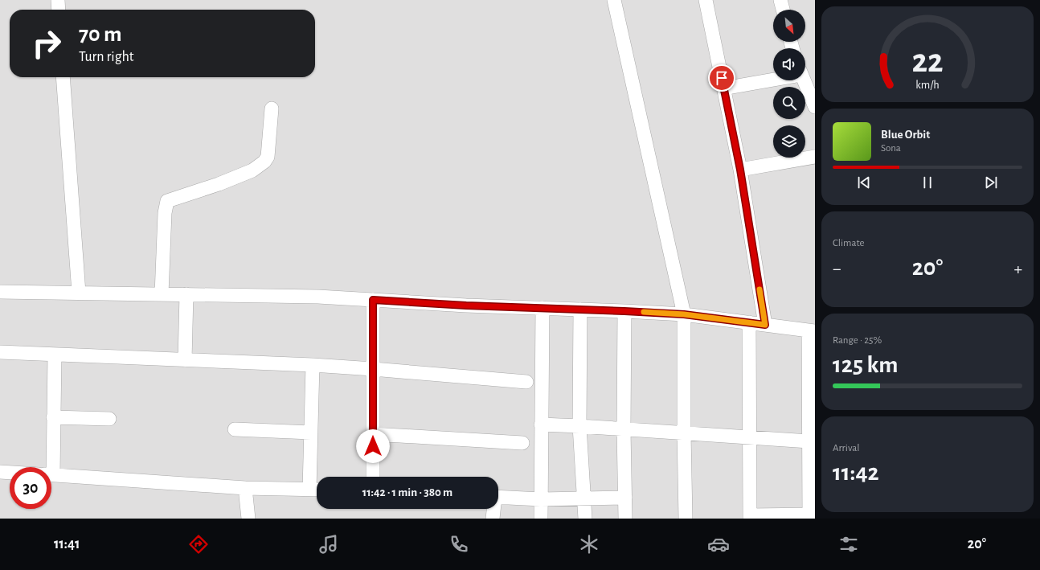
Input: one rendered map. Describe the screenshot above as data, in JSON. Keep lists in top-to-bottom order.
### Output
{
  "north": "bottom right",
  "page": {
    "turn": ["70 m", "Turn right"],
    "song": ["Blue Orbit", "Sona"],
    "tile": [
      "Climate",
      ["Range · 25%", "125 km"],
      ["Arrival", "11:42"]
    ],
    "heat": ["−", "20°", "+"],
    "limit": "30",
    "trip": "11:42 · 1 min · 380 m",
    "tabs": ["11:41", "20°"],
    "gauge": ["22", "km/h"]
  }
}
